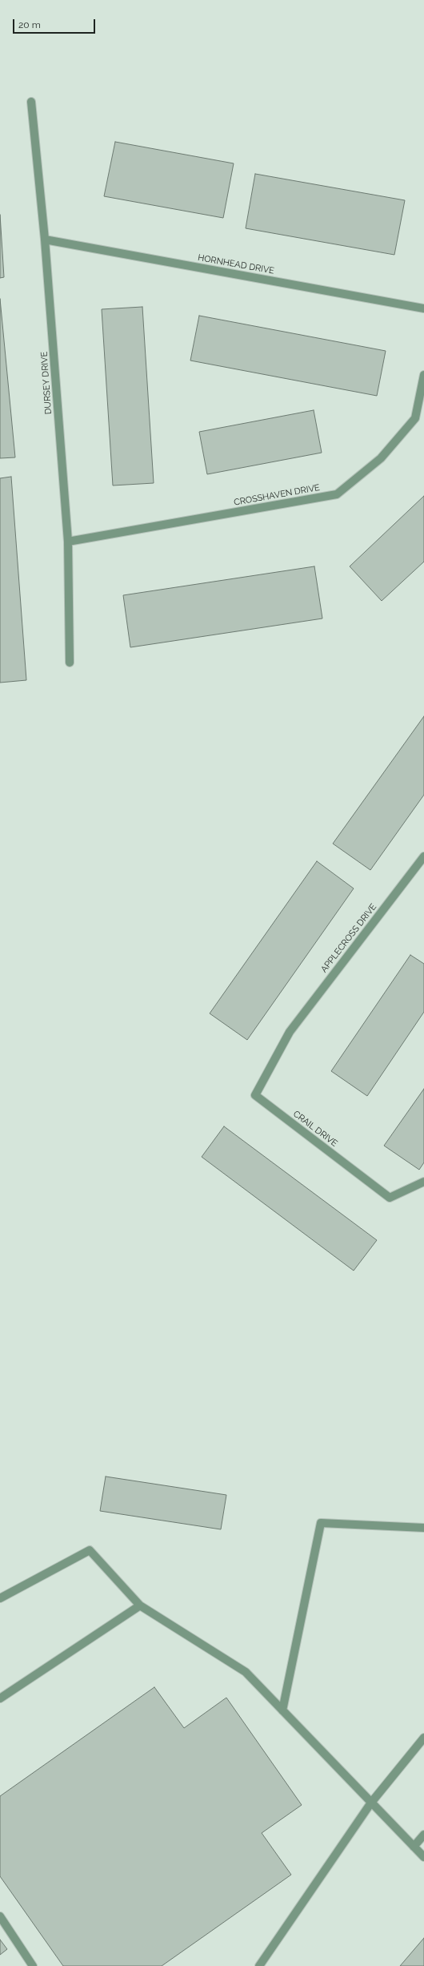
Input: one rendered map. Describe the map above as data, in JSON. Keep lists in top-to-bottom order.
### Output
{
  "streets": {
    "street": [
      "HORNHEAD DRIVE",
      "DURSEY DRIVE",
      "CROSSHAVEN DRIVE",
      "APPLECROSS DRIVE",
      "CRAIL DRIVE"
    ]
  },
  "crossings": [
    ["HORNHEAD DRIVE", "DURSEY DRIVE"],
    ["DURSEY DRIVE", "CROSSHAVEN DRIVE"],
    ["APPLECROSS DRIVE", "CRAIL DRIVE"]
  ],
  "scale_bar": "20 m"
}
